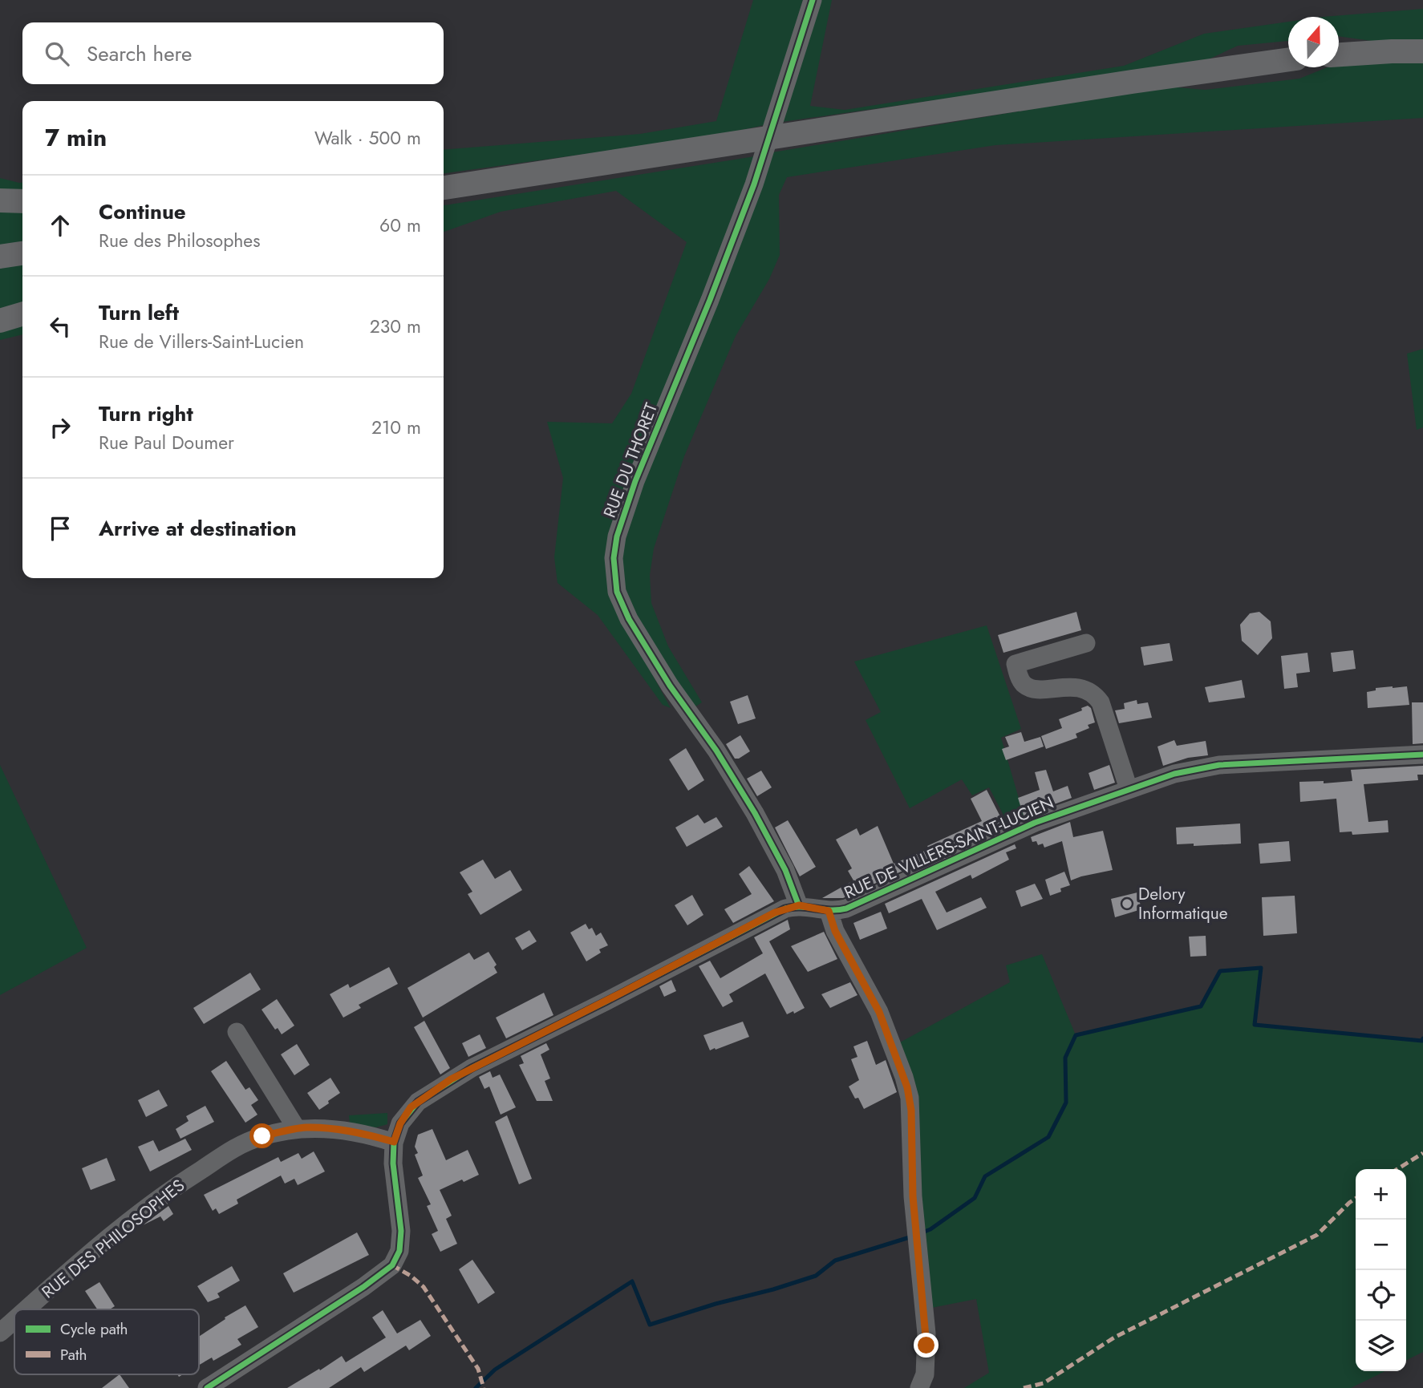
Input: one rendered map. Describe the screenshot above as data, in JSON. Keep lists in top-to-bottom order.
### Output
{
  "streets": {
    "street": ["RUE DU THORET", "RUE DE VILLERS-SAINT-LUCIEN", "RUE DES PHILOSOPHES"]
  },
  "crossings": [
    ["RUE DU THORET", "RUE DE VILLERS-SAINT-LUCIEN"],
    ["RUE DE VILLERS-SAINT-LUCIEN", "RUE DES PHILOSOPHES"]
  ],
  "places": ["Delory Informatique"],
  "legend": ["Cycle path", "Path"],
  "north": "top",
  "page": {
    "search": "Search here",
    "heading": ["7 min", "Walk · 500 m"],
    "list": [
      ["Continue", "Rue des Philosophes", "60 m"],
      ["Turn left", "Rue de Villers-Saint-Lucien", "230 m"],
      ["Turn right", "Rue Paul Doumer", "210 m"],
      "Arrive at destination"
    ],
    "map_buttons": ["+", "−"]
  }
}
